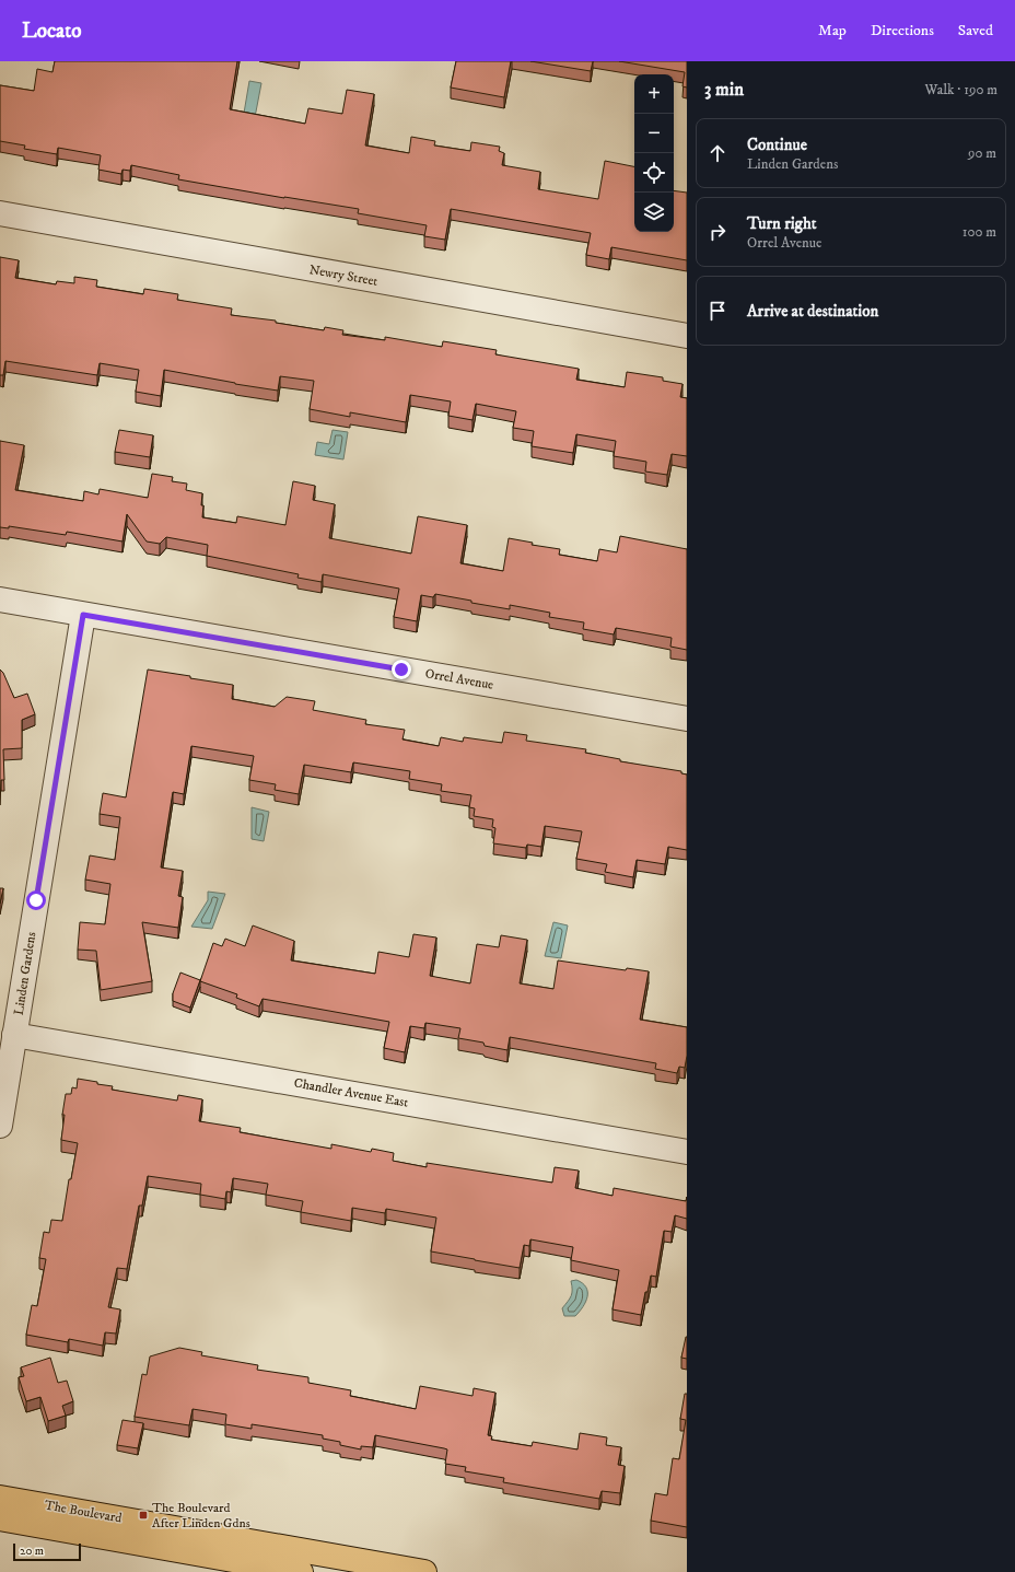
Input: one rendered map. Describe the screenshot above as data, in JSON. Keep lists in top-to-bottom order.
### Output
{
  "streets": {
    "main road": ["The Boulevard"],
    "street": [
      "Newry Street",
      "Orrel Avenue",
      "Linden Gardens",
      "Chandler Avenue East"
    ]
  },
  "crossings": [
    ["Orrel Avenue", "Linden Gardens"],
    ["Linden Gardens", "Chandler Avenue East"]
  ],
  "places": {
    "transit": ["The Boulevard After Linden Gdns"]
  },
  "scale_bar": "20 m",
  "page": {
    "header": "Locato",
    "nav": ["Map", "Directions", "Saved"],
    "heading": ["3 min", "Walk · 190 m"],
    "map_buttons": ["+", "−"],
    "list": [
      ["Continue", "Linden Gardens", "90 m"],
      ["Turn right", "Orrel Avenue", "100 m"],
      "Arrive at destination"
    ],
    "scale": "20 m"
  }
}
